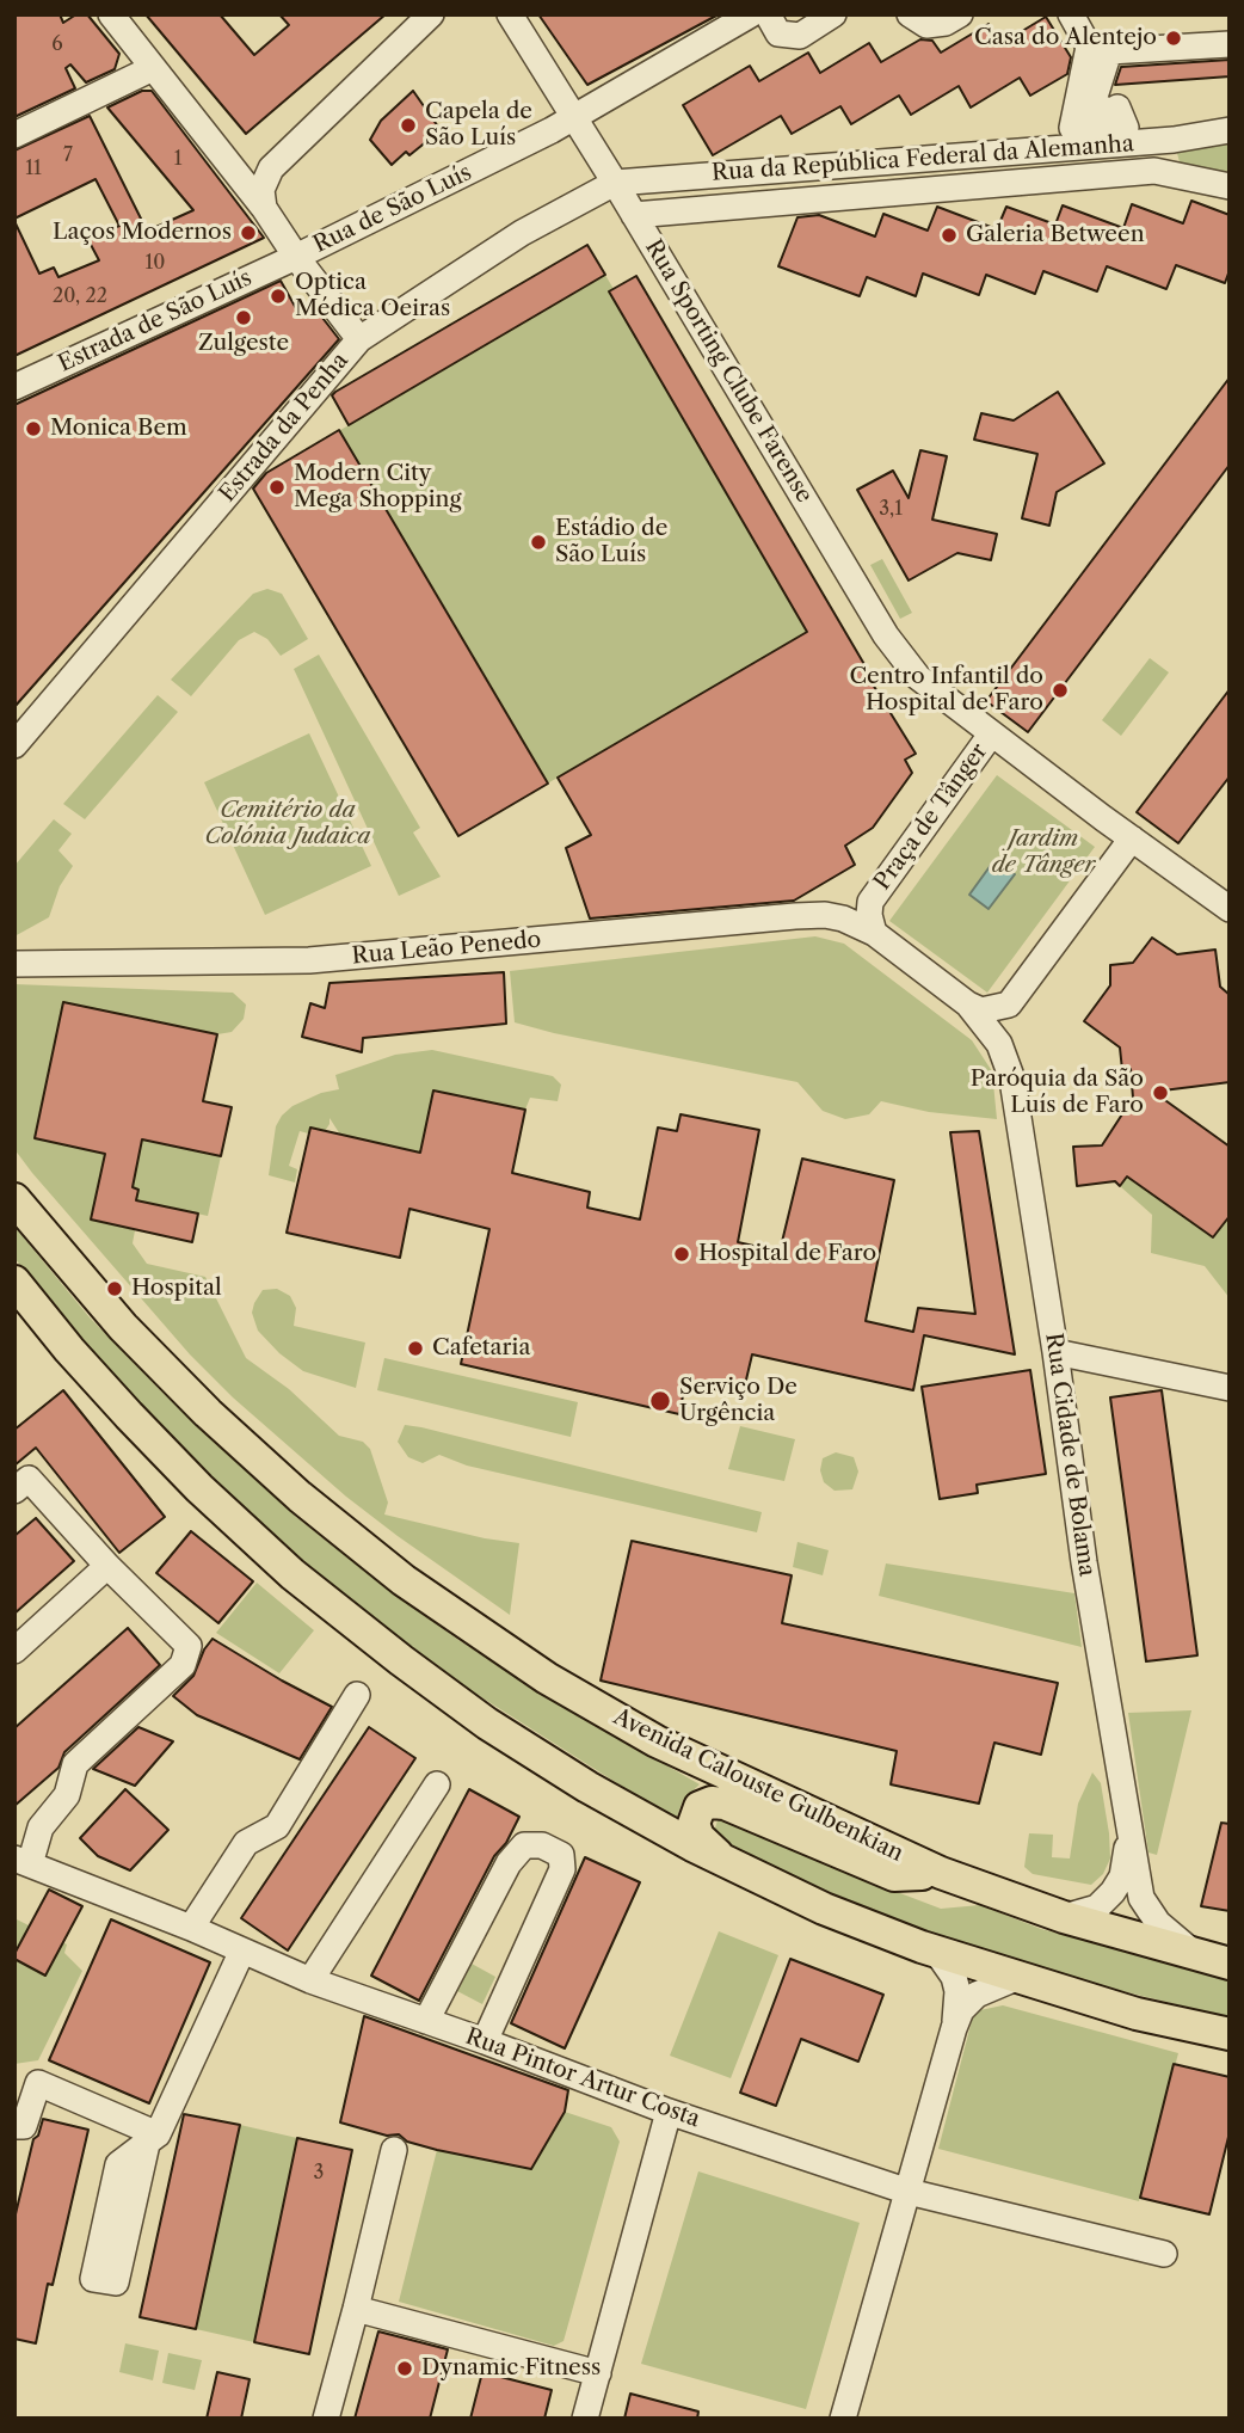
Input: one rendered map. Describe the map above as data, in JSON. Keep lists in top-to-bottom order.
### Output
{
  "streets": {
    "main road": ["Avenida Calouste Gulbenkian"],
    "street": [
      "Rua da República Federal da Alemanha",
      "Rua de São Luís",
      "Estrada de São Luís",
      "Rua Sporting Clube Farense",
      "Estrada da Penha",
      "Praça de Tânger",
      "Rua Leão Penedo",
      "Rua Cidade de Bolama",
      "Rua Pintor Artur Costa"
    ]
  },
  "crossings": [
    ["Rua da República Federal da Alemanha", "Rua Sporting Clube Farense"],
    ["Rua da República Federal da Alemanha", "Estrada da Penha"],
    ["Rua de São Luís", "Estrada de São Luís"],
    ["Rua de São Luís", "Rua Sporting Clube Farense"],
    ["Rua Sporting Clube Farense", "Estrada da Penha"],
    ["Rua Sporting Clube Farense", "Praça de Tânger"],
    ["Praça de Tânger", "Rua Leão Penedo"],
    ["Rua Cidade de Bolama", "Avenida Calouste Gulbenkian"]
  ],
  "parks": ["Cemitério da Colónia Judaica", "Jardim de Tânger"],
  "places": [
    "Casa do Alentejo",
    "Capela de São Luís",
    "Laços Modernos",
    "Galeria Between",
    "Optica Médica Oeiras",
    "Zulgeste",
    "Monica Bem",
    "Modern City Mega Shopping",
    "Estádio de São Luís",
    "Centro Infantil do Hospital de Faro",
    "Paróquia da São Luís de Faro",
    "Hospital de Faro",
    "Hospital",
    "Cafetaria",
    "Serviço De Urgência",
    "Dynamic Fitness"
  ],
  "house_numbers": [
    "6",
    "7",
    "1",
    "11",
    "10",
    "20, 22",
    "3,1",
    "3"
  ]
}
